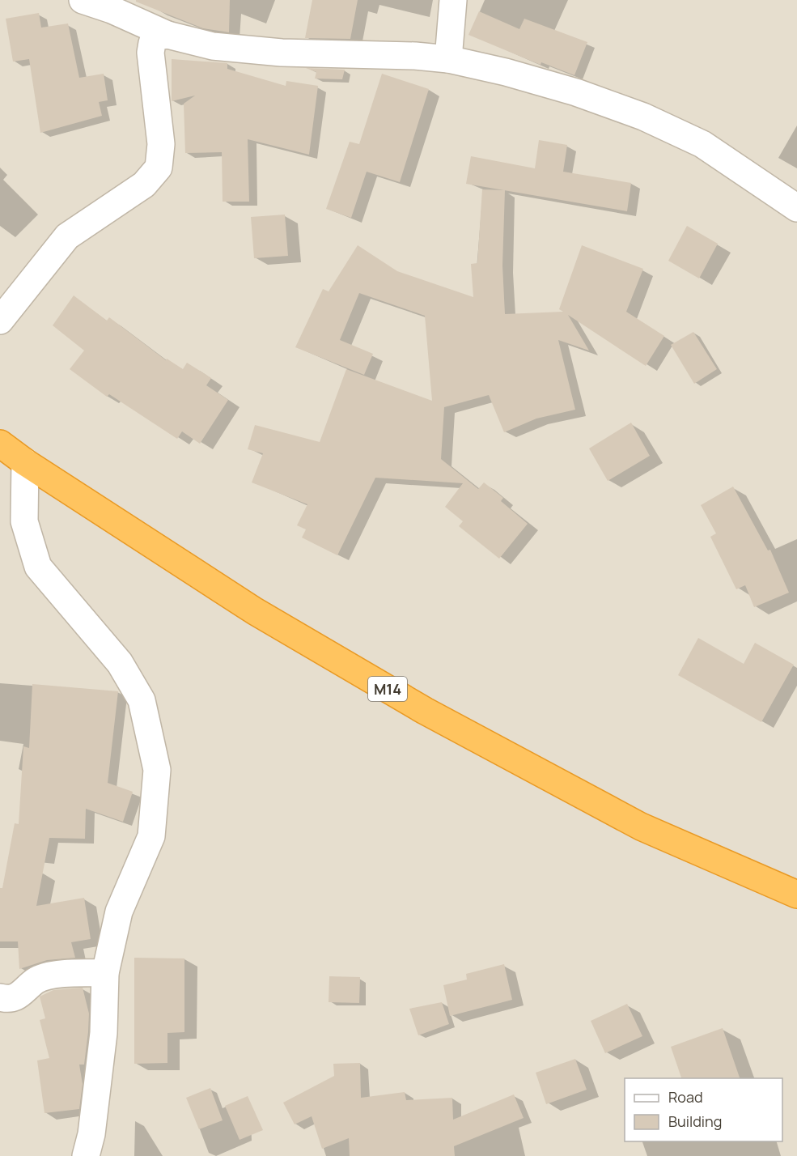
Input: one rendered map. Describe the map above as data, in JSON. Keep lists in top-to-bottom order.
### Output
{
  "streets": {
    "highway": ["M14"]
  },
  "legend": ["Road", "Building"]
}
